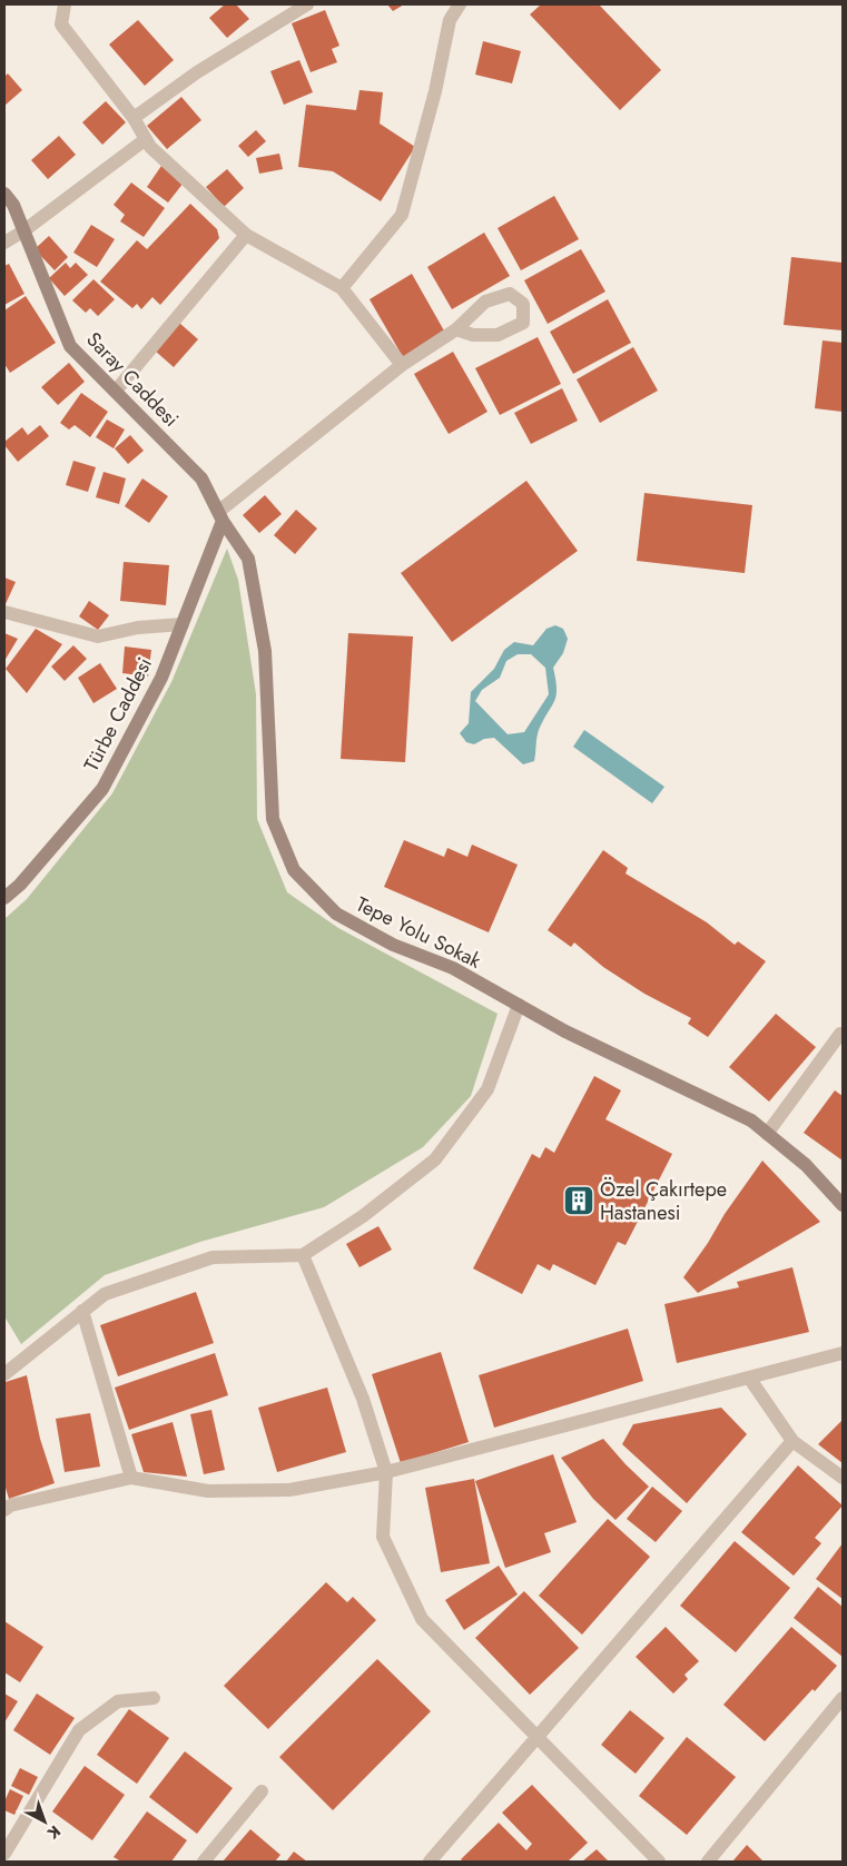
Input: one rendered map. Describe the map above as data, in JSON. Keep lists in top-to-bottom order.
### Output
{
  "streets": {
    "street": ["Saray Caddesi", "Türbe Caddesi", "Tepe Yolu Sokak"]
  },
  "crossings": [
    ["Saray Caddesi", "Türbe Caddesi"],
    ["Saray Caddesi", "Tepe Yolu Sokak"],
    ["Türbe Caddesi", "Tepe Yolu Sokak"]
  ],
  "places": {
    "building": ["Özel Çakırtepe Hastanesi"]
  },
  "north": "bottom right"
}
